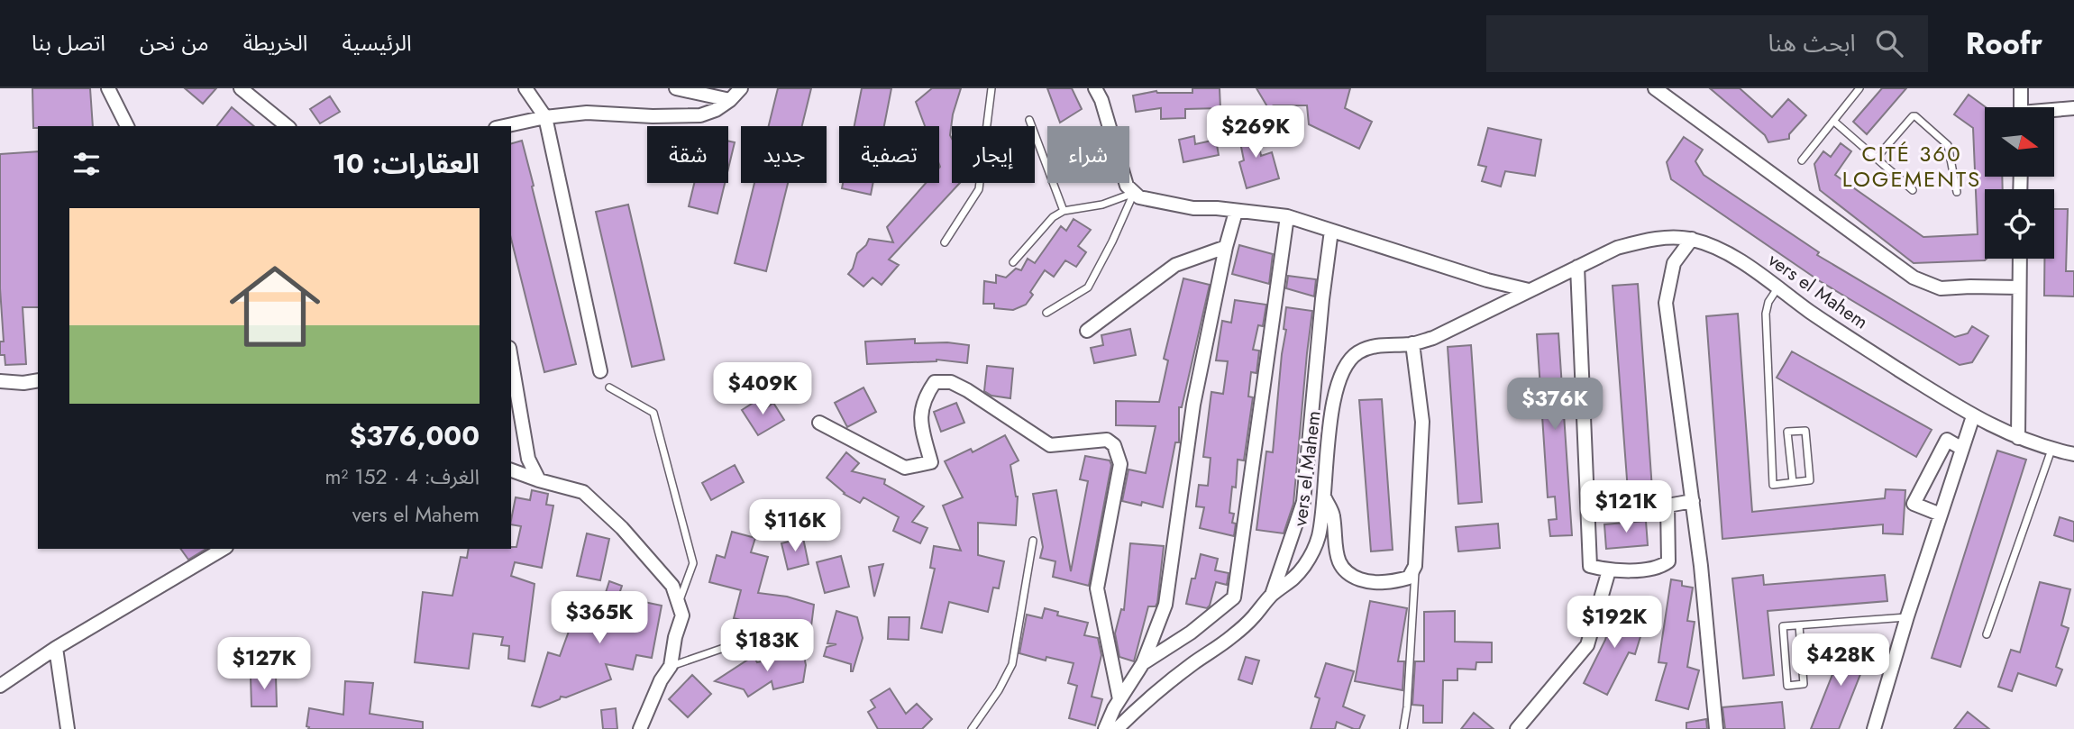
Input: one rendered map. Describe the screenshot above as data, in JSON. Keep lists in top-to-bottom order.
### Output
{
  "streets": {
    "street": ["vers el Mahem"]
  },
  "districts": ["CITÉ 360 LOGEMENTS"],
  "north": "right",
  "page": {
    "header": "Roofr",
    "search": "ابحث هنا",
    "nav": [
      "الرئيسية",
      "الخريطة",
      "من نحن",
      "اتصل بنا"
    ],
    "price": [
      "$269K",
      "$409K",
      "$376K",
      "$121K",
      "$116K",
      "$365K",
      "$192K",
      "$183K",
      "$428K",
      "$127K"
    ],
    "chip": [
      "شراء",
      "إيجار",
      "تصفية",
      "جديد",
      "شقة"
    ],
    "heading": "العقارات: 10",
    "list": [
      {
        "name": "$376,000",
        "note": "الغرف: 4 · 152 m² · vers el Mahem"
      }
    ]
  }
}
